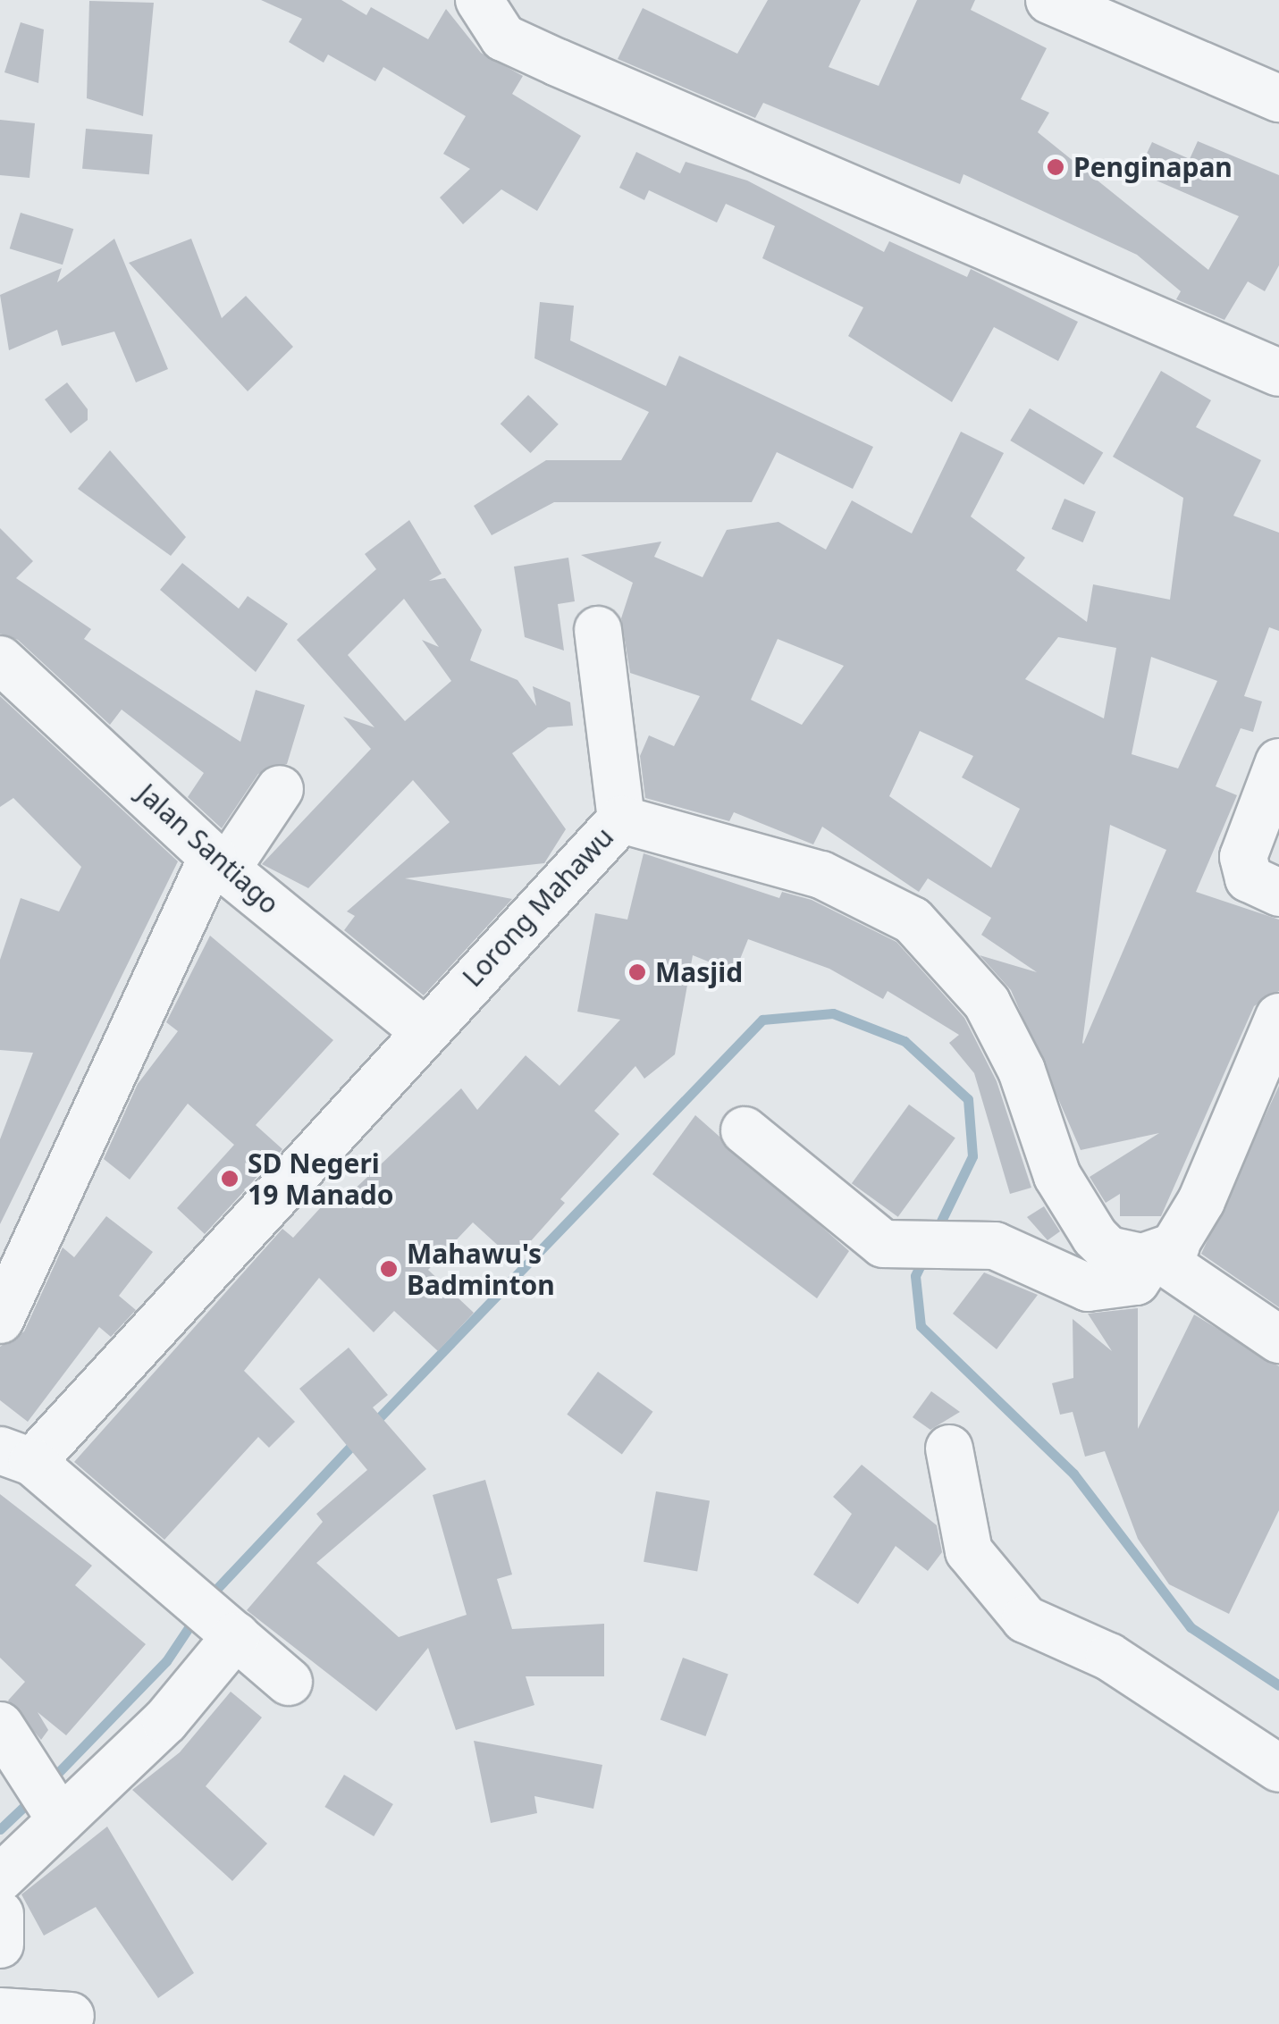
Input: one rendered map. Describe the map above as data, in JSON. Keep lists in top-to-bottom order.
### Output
{
  "streets": {
    "street": ["Jalan Santiago", "Lorong Mahawu"]
  },
  "crossings": [
    ["Jalan Santiago", "Lorong Mahawu"]
  ],
  "places": [
    "Penginapan",
    "Masjid",
    "SD Negeri 19 Manado",
    "Mahawu's Badminton"
  ]
}
